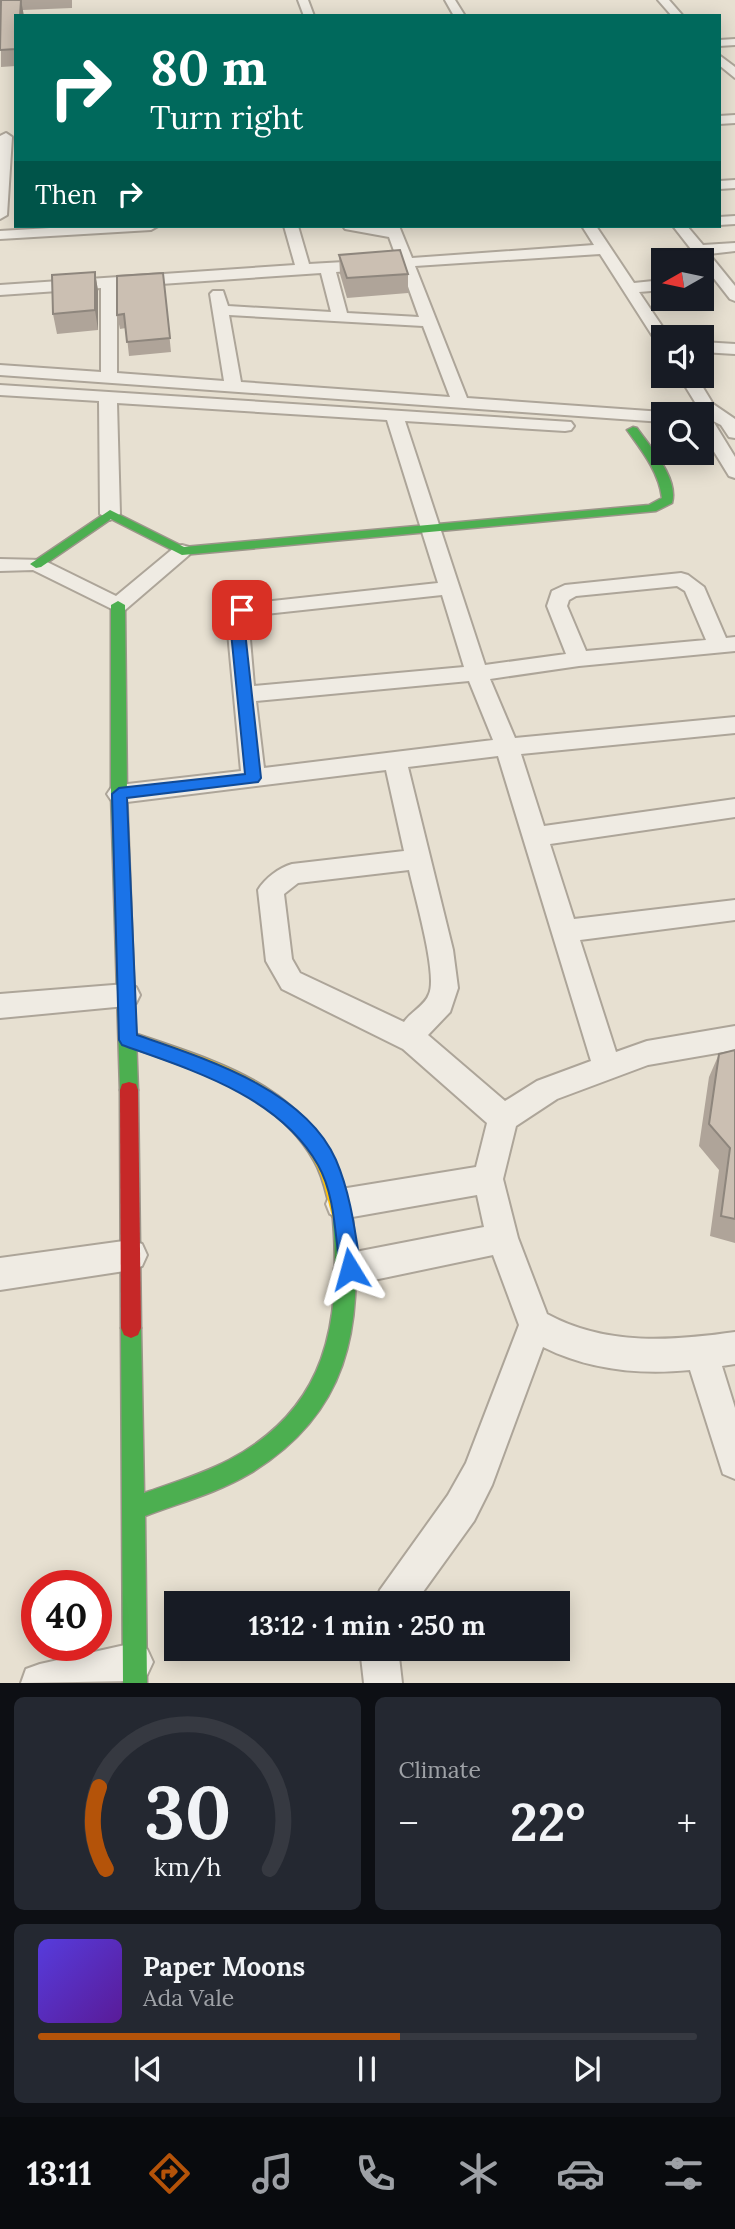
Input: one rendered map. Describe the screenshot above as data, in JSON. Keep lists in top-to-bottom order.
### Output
{
  "north": "left",
  "page": {
    "turn": ["80 m", "Turn right"],
    "then": "Then",
    "limit": "40",
    "trip": "13:12 · 1 min · 250 m",
    "tile": "Climate",
    "heat": ["−", "22°", "+"],
    "song": ["Paper Moons", "Ada Vale"],
    "tabs": "13:11",
    "gauge": ["30", "km/h"]
  }
}
